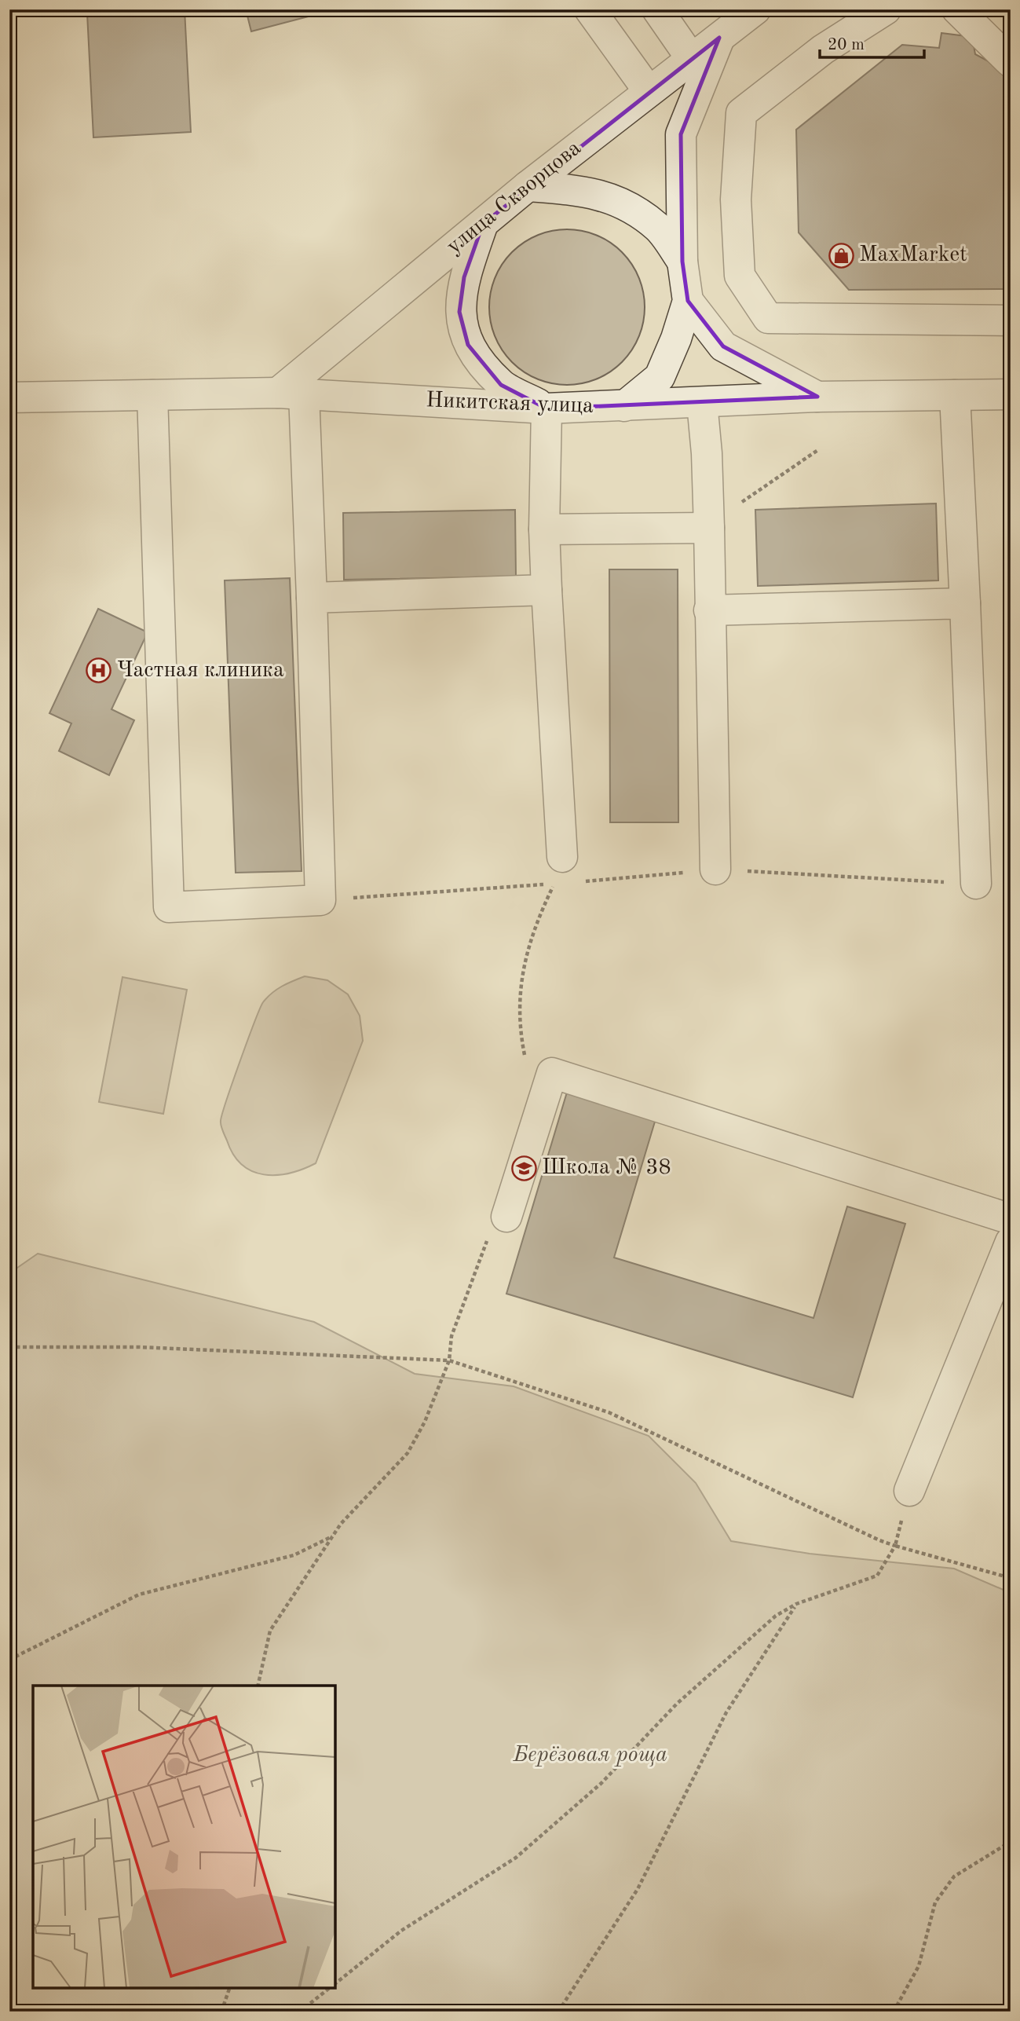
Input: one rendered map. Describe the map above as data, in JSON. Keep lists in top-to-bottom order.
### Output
{
  "streets": {
    "street": ["улица Скворцова", "Никитская улица"]
  },
  "crossings": [
    ["улица Скворцова", "Никитская улица"]
  ],
  "parks": ["Берёзовая роща"],
  "places": {
    "shop": ["MaxMarket"],
    "hospital": ["Частная клиника"],
    "school or university": ["Школа № 38"]
  },
  "scale_bar": "20 m"
}
